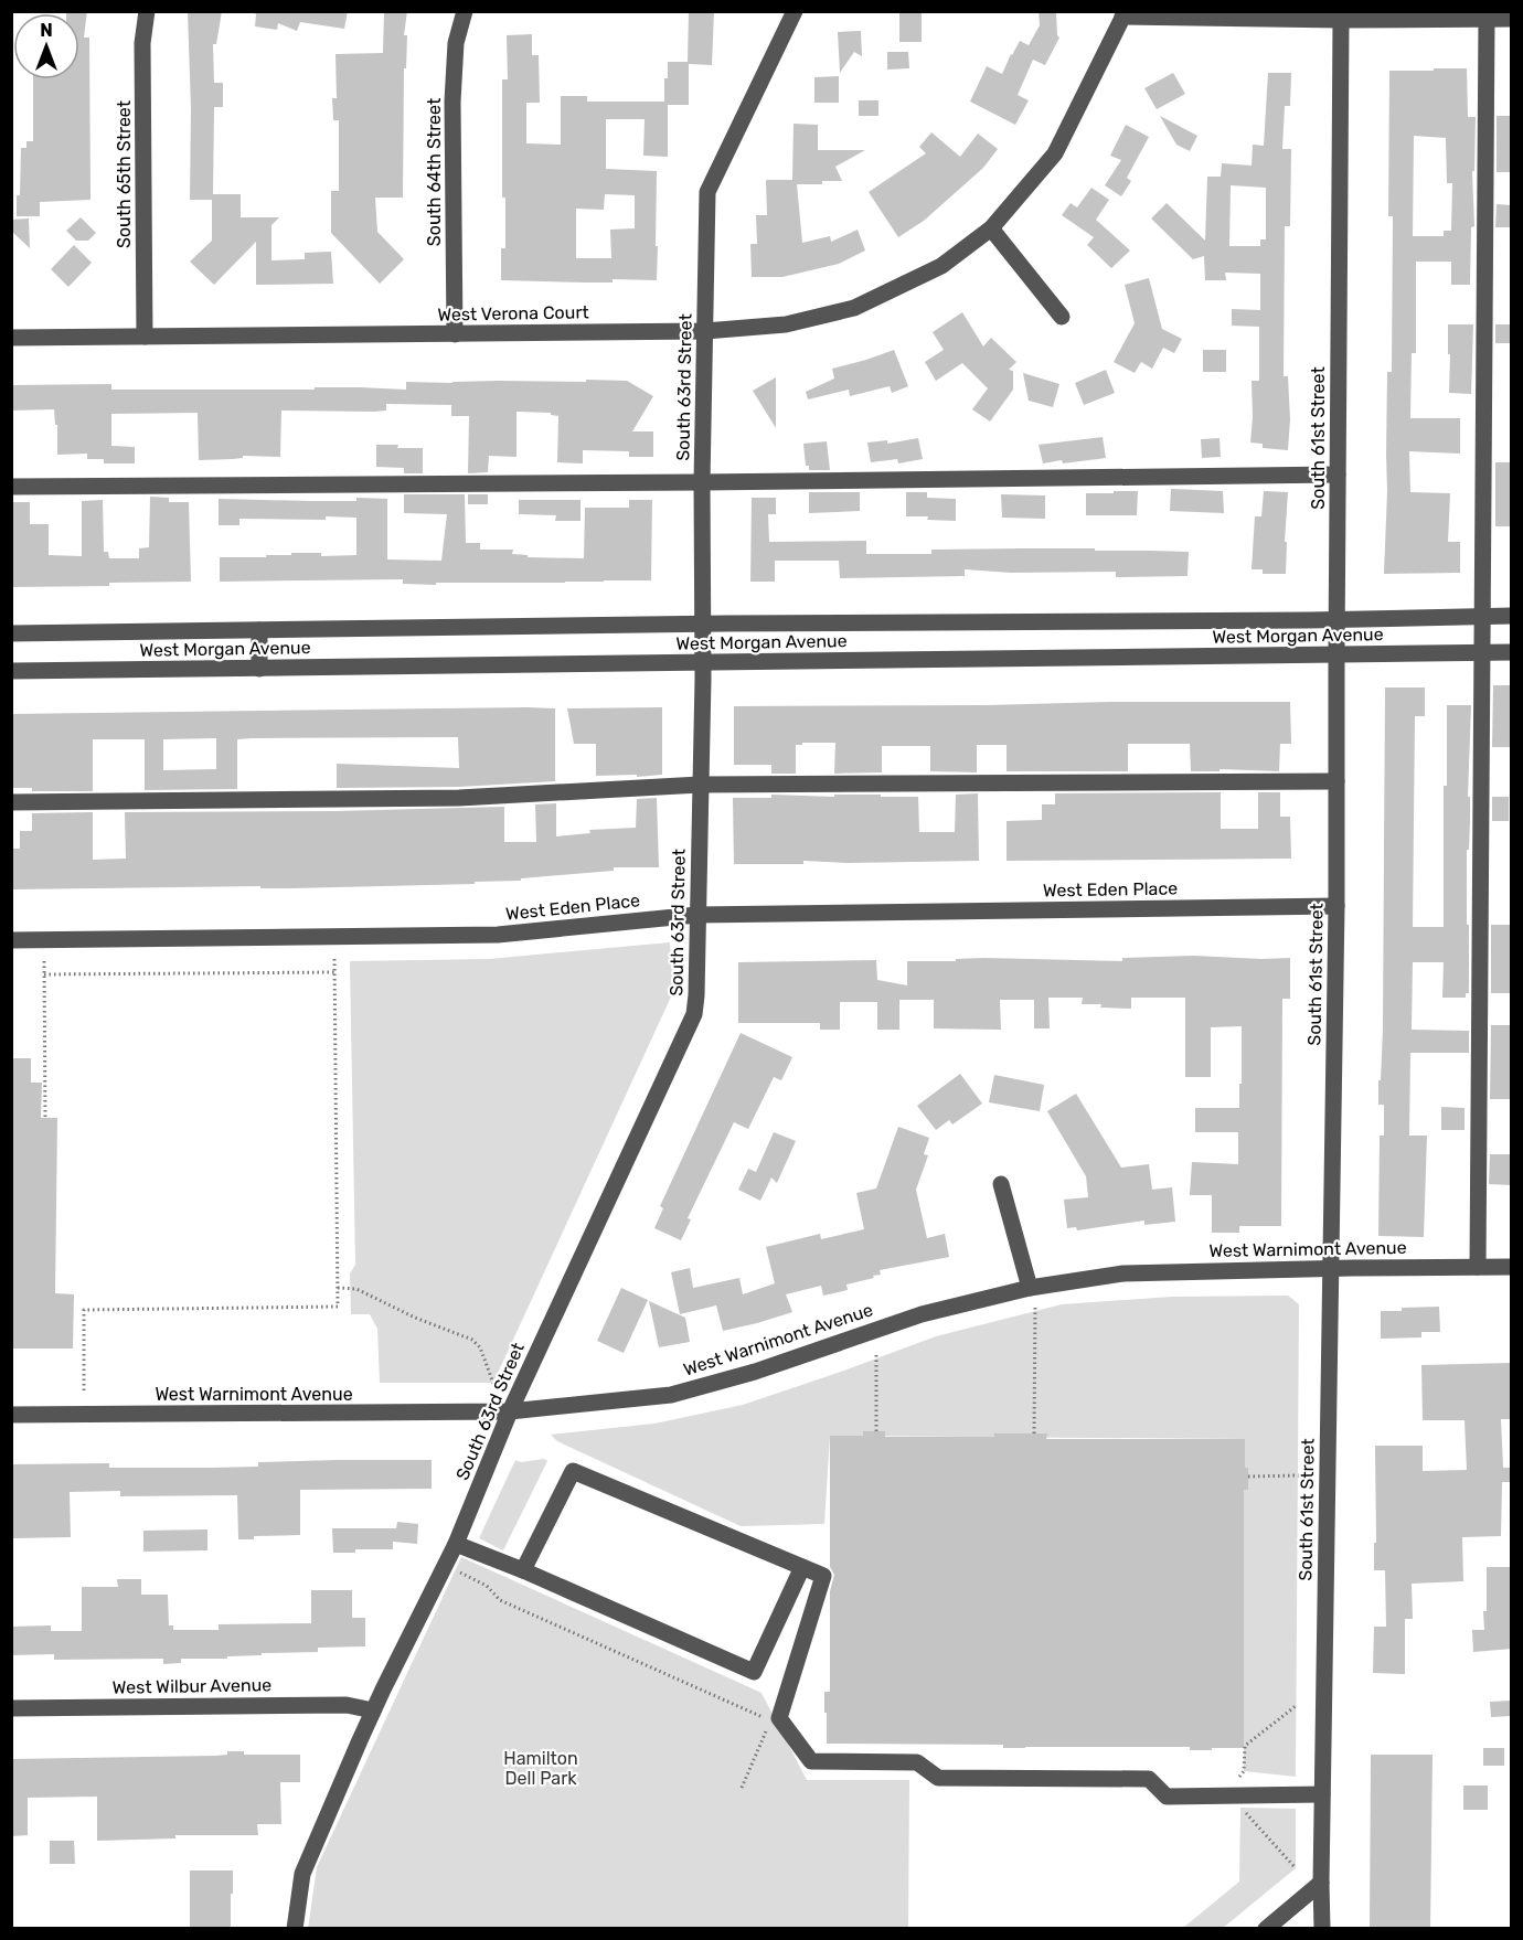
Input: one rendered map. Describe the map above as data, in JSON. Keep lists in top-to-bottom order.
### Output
{
  "streets": {
    "street": [
      "South 64th Street",
      "South 65th Street",
      "West Verona Court",
      "South 63rd Street",
      "South 61st Street",
      "West Morgan Avenue",
      "West Eden Place",
      "West Warnimont Avenue",
      "West Wilbur Avenue"
    ]
  },
  "crossings": [
    ["South 64th Street", "West Verona Court"],
    ["South 65th Street", "West Verona Court"],
    ["West Verona Court", "South 63rd Street"],
    ["South 63rd Street", "West Morgan Avenue"],
    ["South 63rd Street", "West Eden Place"],
    ["South 63rd Street", "West Warnimont Avenue"],
    ["South 63rd Street", "West Wilbur Avenue"],
    ["South 61st Street", "West Morgan Avenue"],
    ["South 61st Street", "West Eden Place"],
    ["South 61st Street", "West Warnimont Avenue"]
  ],
  "parks": ["Hamilton Dell Park"],
  "north": "top"
}
